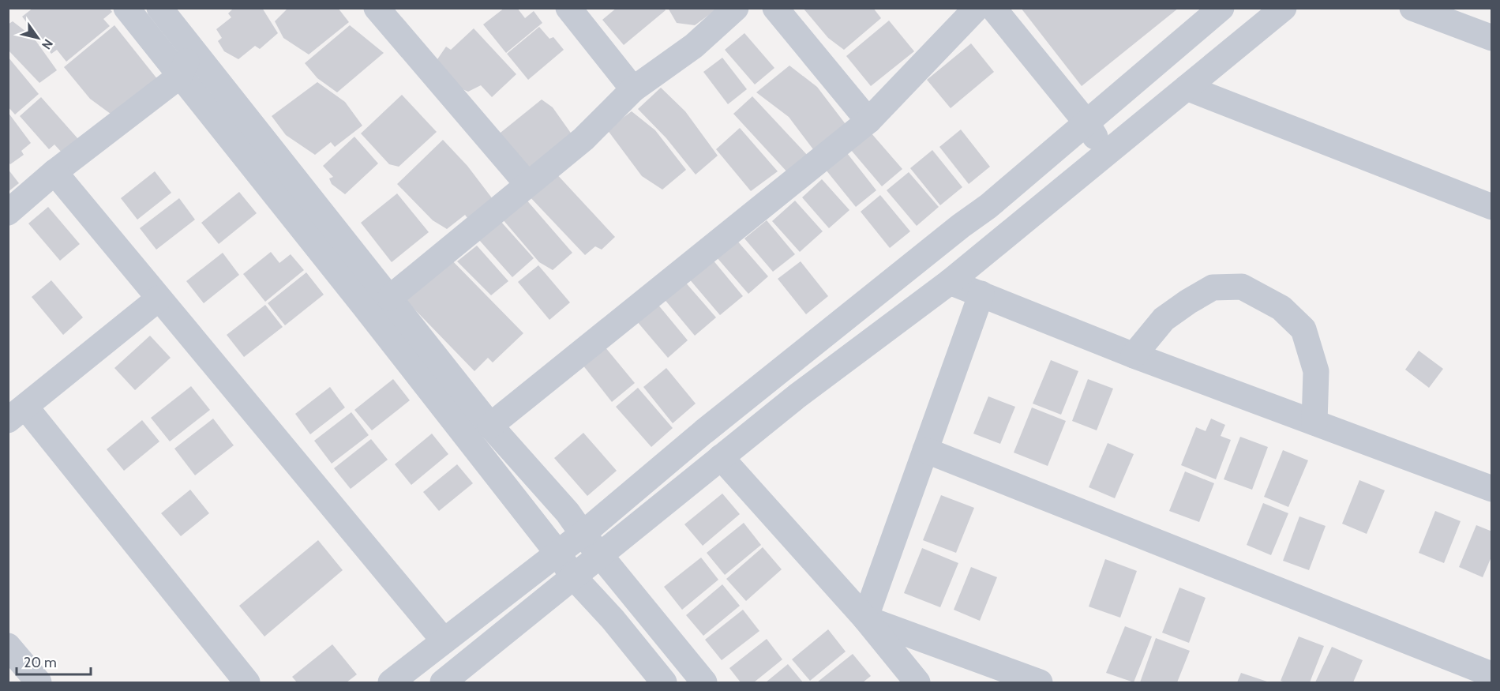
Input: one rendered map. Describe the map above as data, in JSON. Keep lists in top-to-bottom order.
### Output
{
  "scale_bar": "20 m",
  "north": "bottom right"
}
